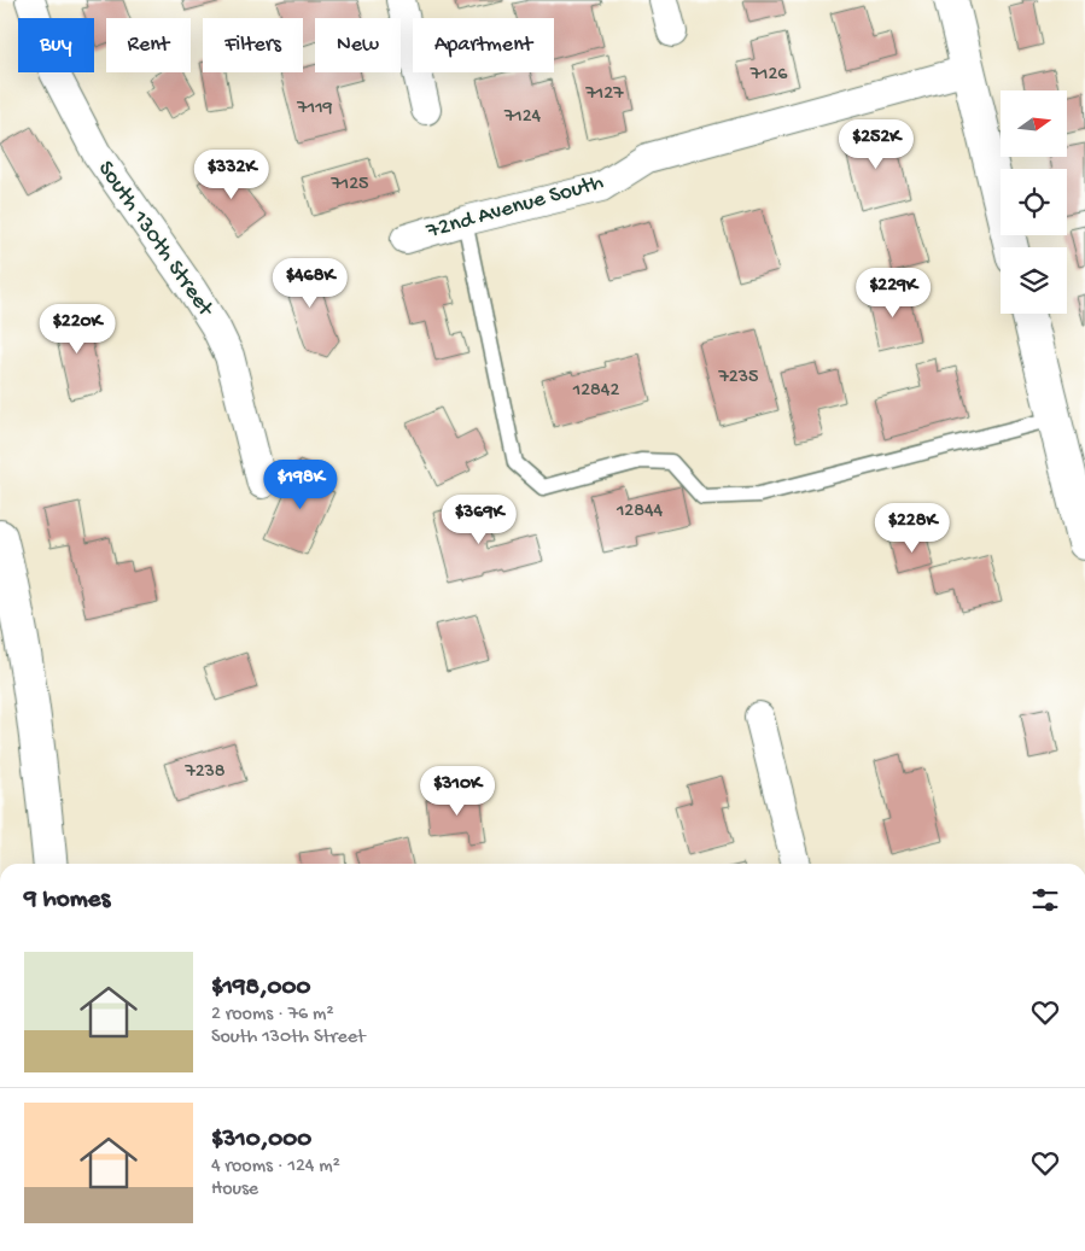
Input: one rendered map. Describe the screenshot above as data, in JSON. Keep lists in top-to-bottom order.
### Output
{
  "streets": {
    "street": ["72nd Avenue South", "South 130th Street"]
  },
  "house_numbers": [
    "7126",
    "7127",
    "7119",
    "7124",
    "7125",
    "7235",
    "12842",
    "12844",
    "7238"
  ],
  "north": "right",
  "page": {
    "chip": [
      "Buy",
      "Rent",
      "Filters",
      "New",
      "Apartment"
    ],
    "price": [
      "$252K",
      "$332K",
      "$468K",
      "$229K",
      "$220K",
      "$198K",
      "$369K",
      "$228K",
      "$310K"
    ],
    "heading": "9 homes",
    "list": [
      {
        "name": "$198,000",
        "note": "2 rooms · 76 m² · South 130th Street"
      },
      {
        "name": "$310,000",
        "note": "4 rooms · 124 m² · House"
      }
    ]
  }
}
